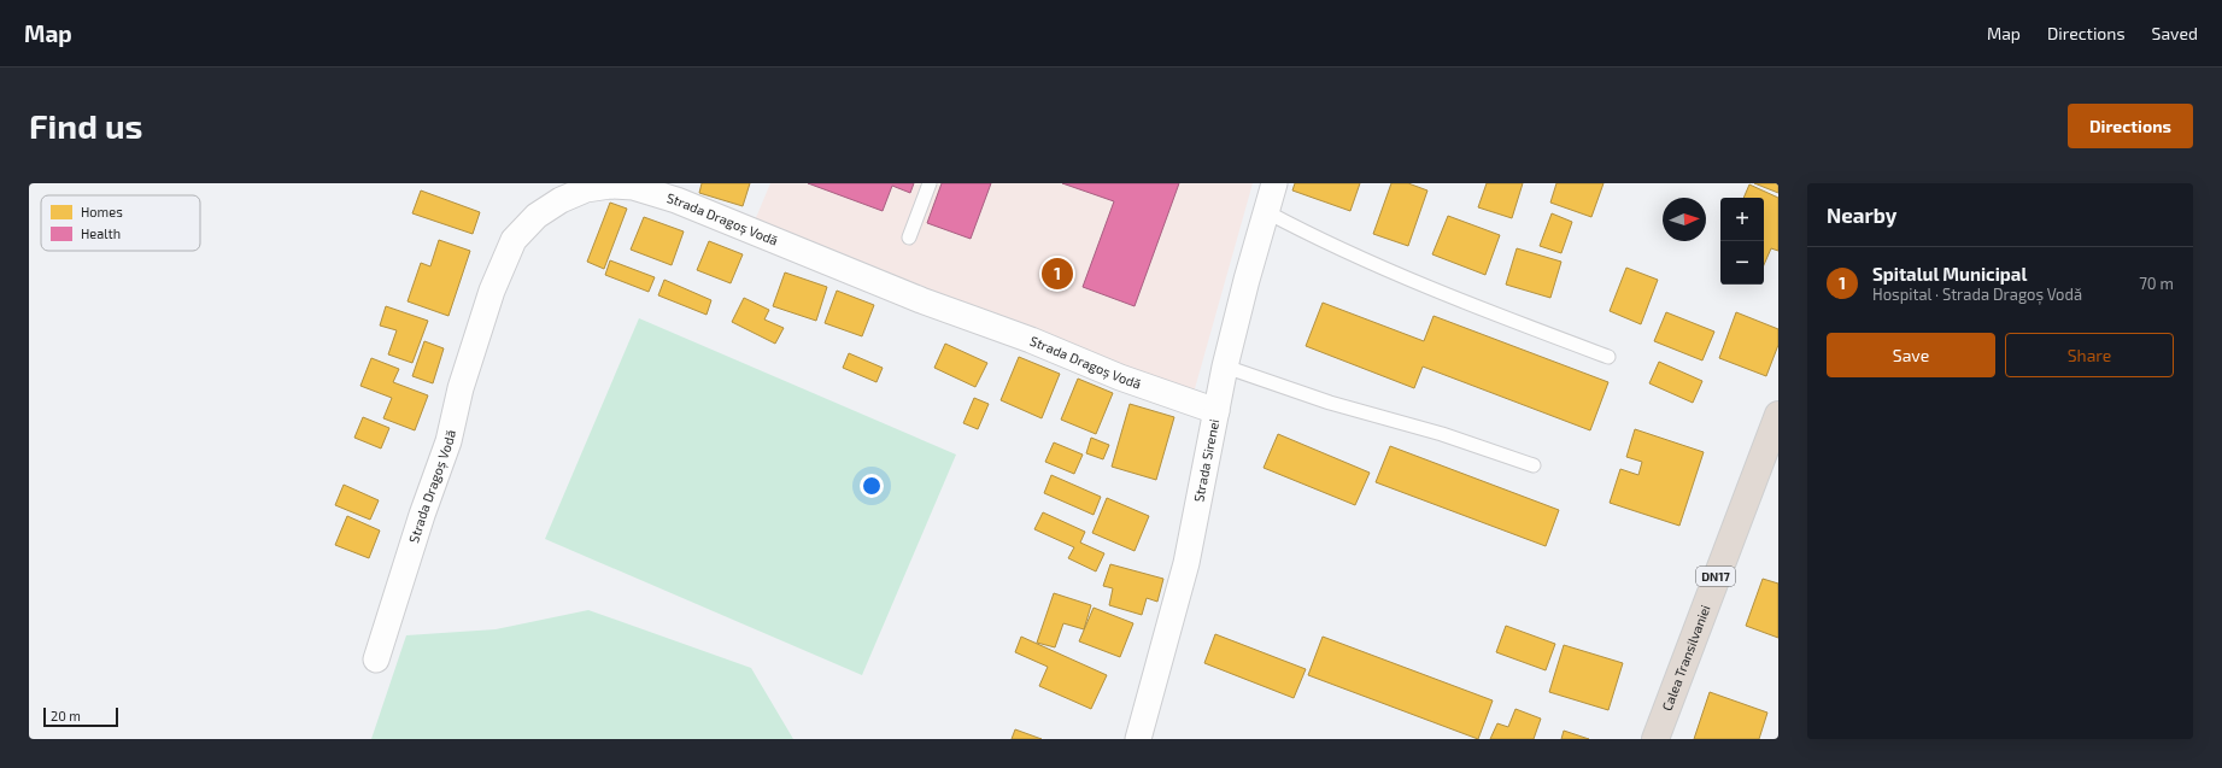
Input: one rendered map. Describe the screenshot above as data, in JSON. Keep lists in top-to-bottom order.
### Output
{
  "streets": {
    "highway": ["DN17", "Calea Transilvaniei"],
    "street": ["Strada Dragoș Vodă", "Strada Sirenei"]
  },
  "crossings": [
    ["Strada Dragoș Vodă", "Strada Sirenei"]
  ],
  "legend": ["Homes", "Health"],
  "scale_bar": "20 m",
  "north": "right",
  "page": {
    "header": "Map",
    "nav": ["Map", "Directions", "Saved"],
    "buttons": [
      "Directions",
      ["Save", "Share"]
    ],
    "title": "Find us",
    "heading": "Nearby",
    "map_buttons": ["+", "−"],
    "list": [
      {
        "mark": "1",
        "name": "Spitalul Municipal",
        "note": "Hospital · Strada Dragoș Vodă",
        "value": "70 m"
      }
    ],
    "pins": "1",
    "scale": "20 m"
  }
}
